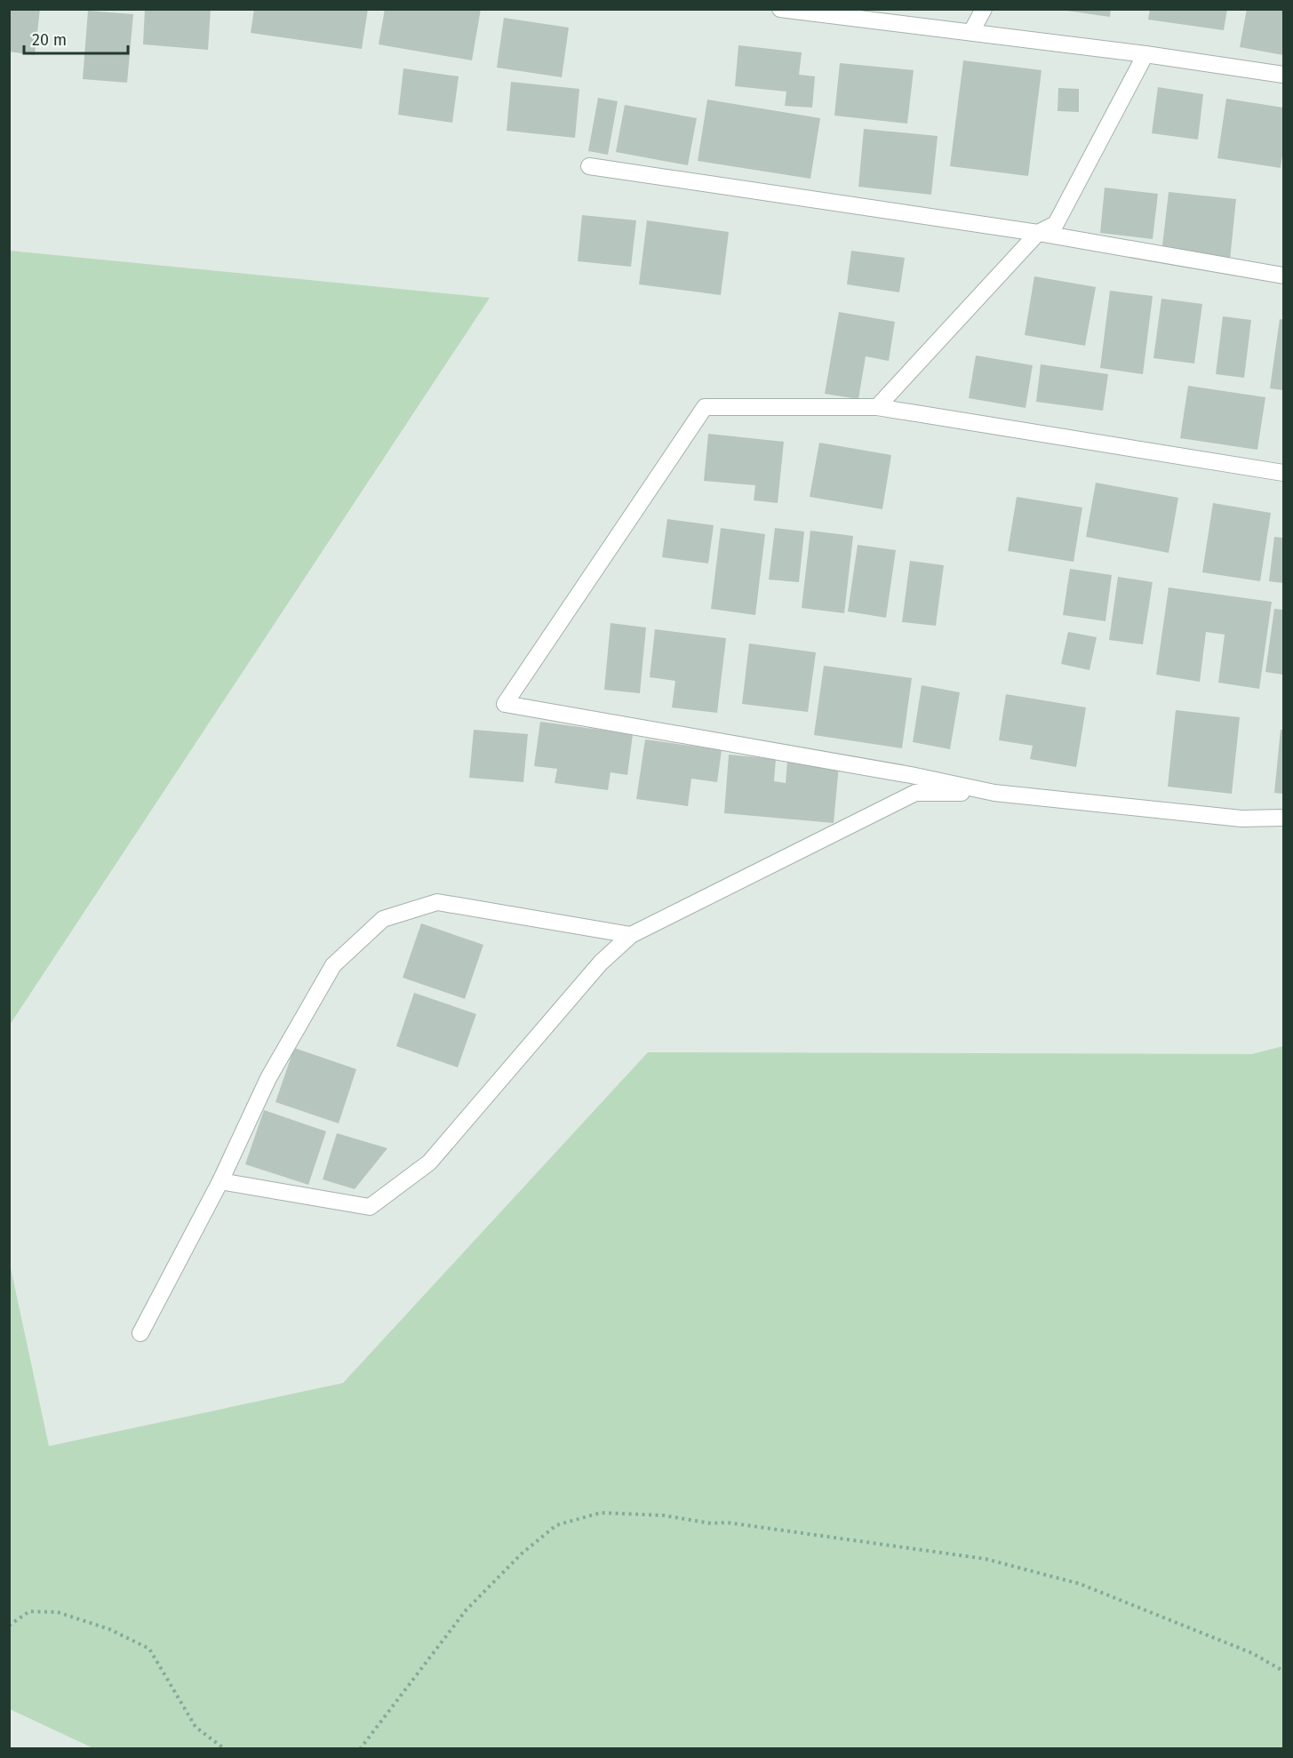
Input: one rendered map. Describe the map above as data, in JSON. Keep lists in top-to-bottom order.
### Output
{
  "scale_bar": "20 m"
}
